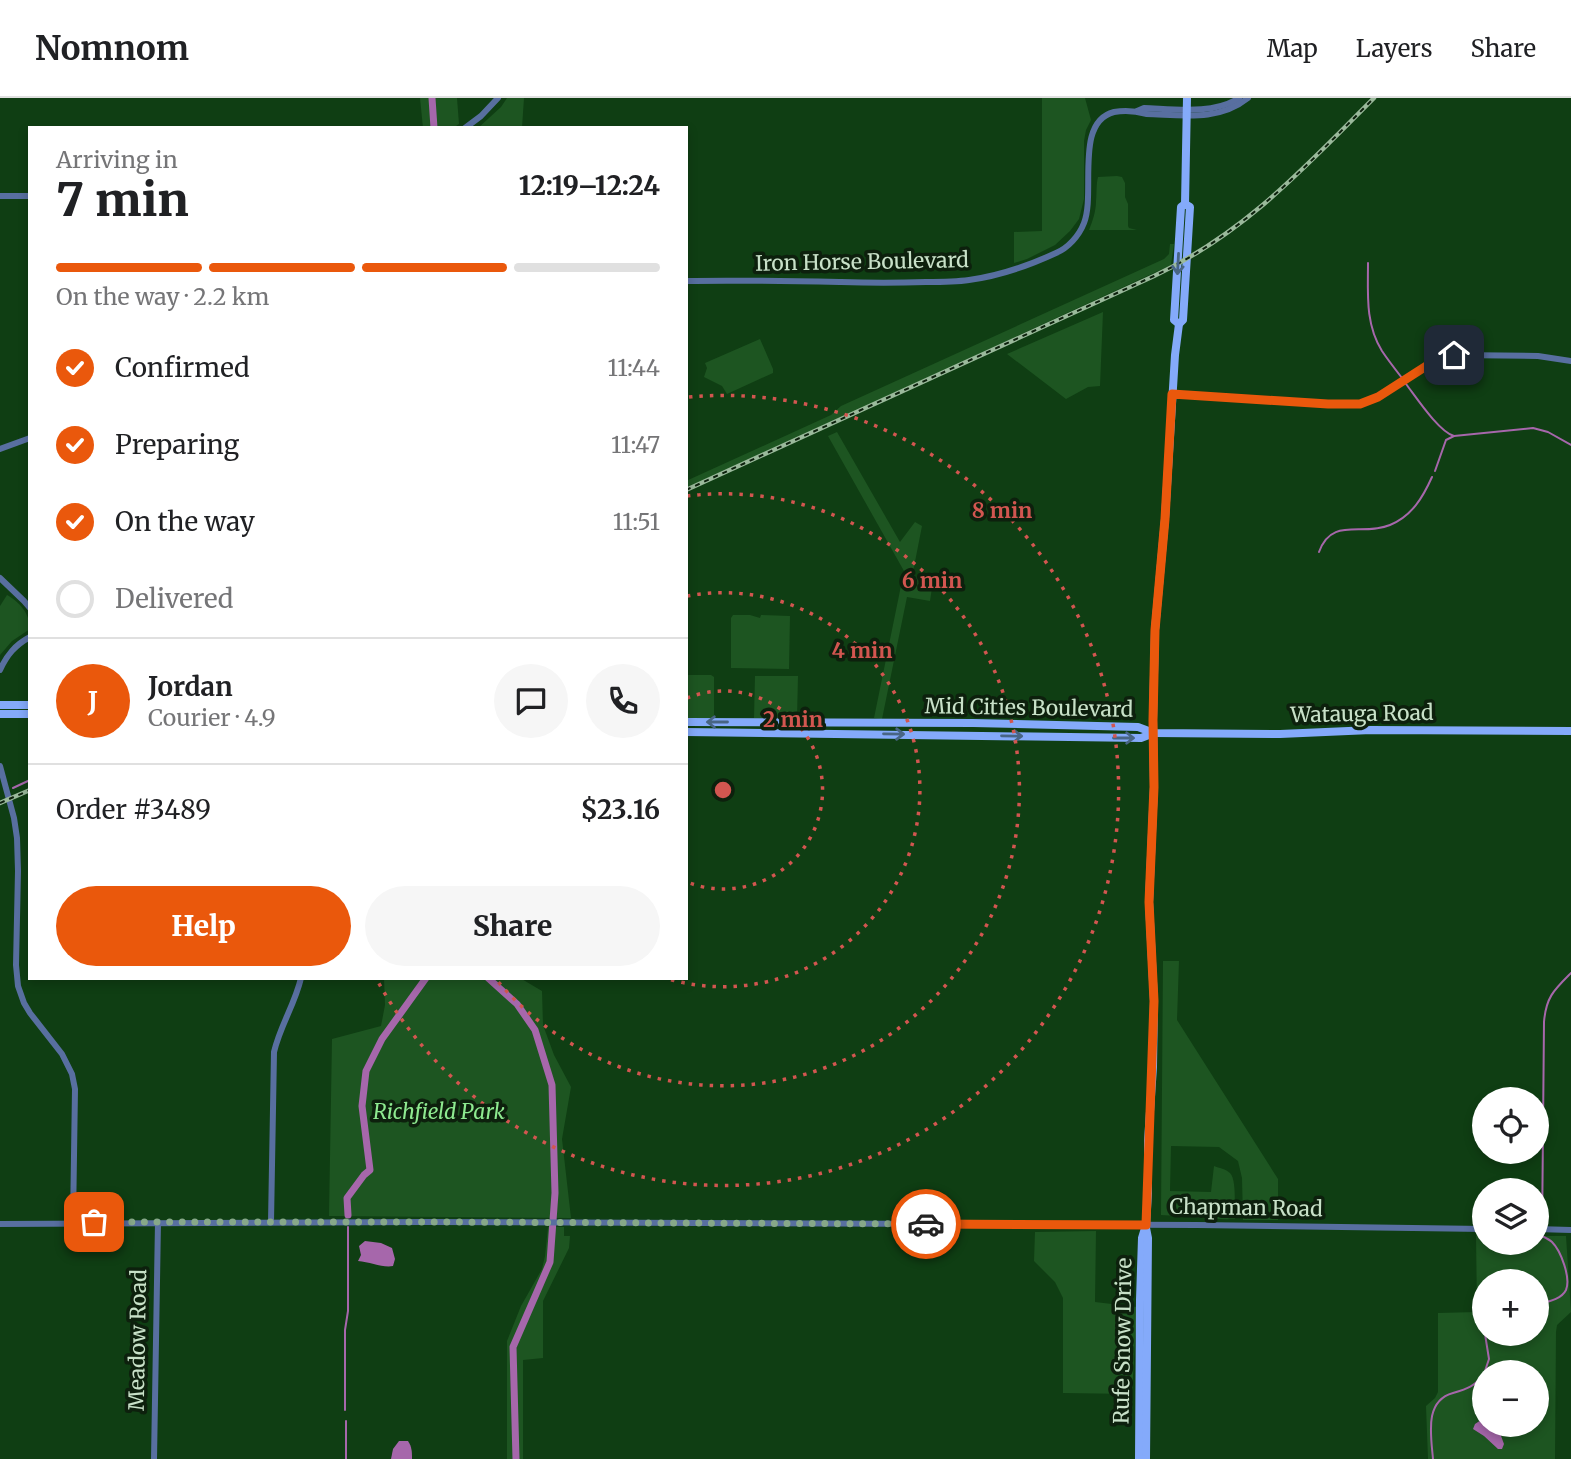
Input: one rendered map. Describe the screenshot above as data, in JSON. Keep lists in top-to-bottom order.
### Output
{
  "streets": {
    "main road": ["Mid Cities Boulevard", "Watauga Road", "Rufe Snow Drive"],
    "street": ["Iron Horse Boulevard", "Chapman Road", "Meadow Road"]
  },
  "crossings": [
    ["Iron Horse Boulevard", "Rufe Snow Drive"],
    ["Mid Cities Boulevard", "Watauga Road"],
    ["Mid Cities Boulevard", "Rufe Snow Drive"],
    ["Watauga Road", "Rufe Snow Drive"],
    ["Chapman Road", "Meadow Road"],
    ["Chapman Road", "Rufe Snow Drive"]
  ],
  "parks": ["Richfield Park"],
  "page": {
    "header": "Nomnom",
    "nav": ["Map", "Layers", "Share"],
    "heading": ["7 min", "Arriving in", "12:19–12:24"],
    "panel": [
      "Jordan",
      "Courier · 4.9",
      "Order #3489",
      "$23.16"
    ],
    "bar": "On the way · 2.2 km",
    "list": [
      ["Confirmed", "11:44"],
      ["Preparing", "11:47"],
      ["On the way", "11:51"],
      "Delivered"
    ],
    "round": "J",
    "buttons": ["Help", "Share"],
    "map_buttons": ["+", "−"]
  },
  "rings": [
    "8 min",
    "6 min",
    "4 min",
    "2 min"
  ]
}
